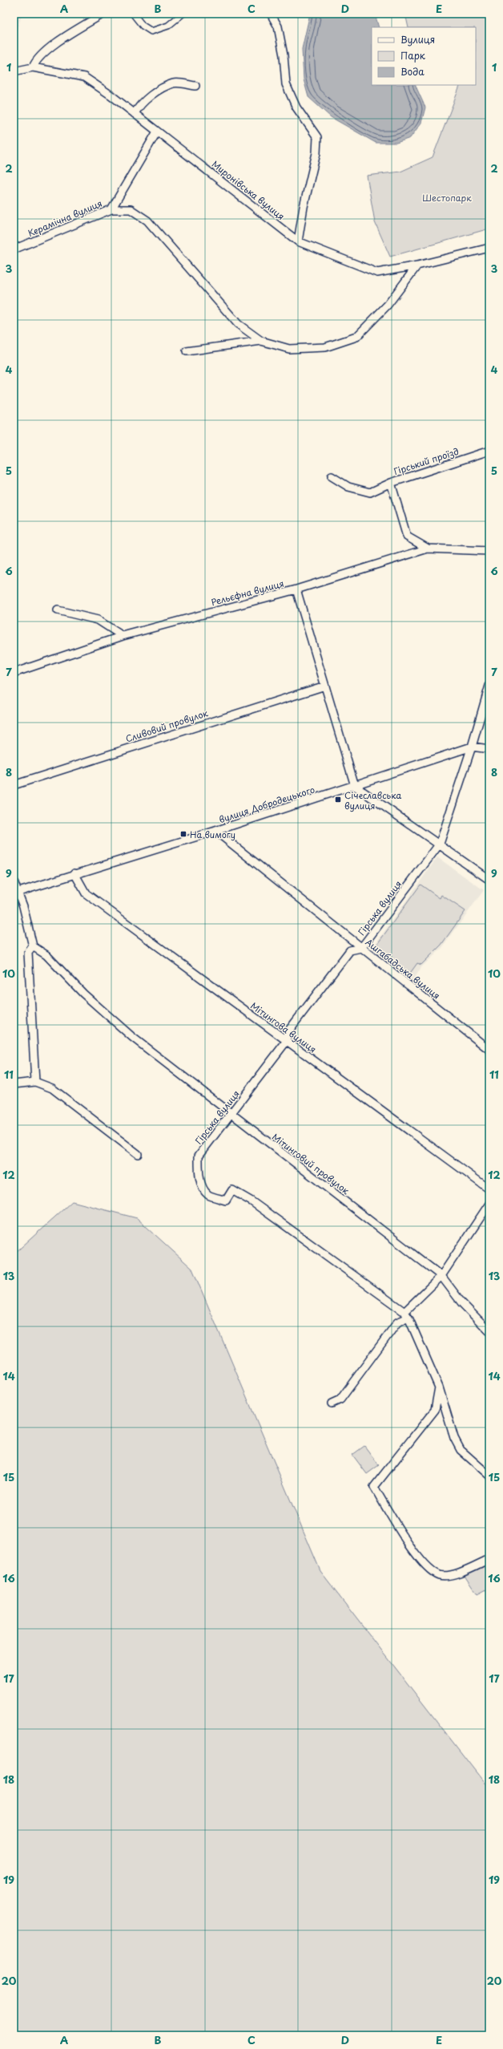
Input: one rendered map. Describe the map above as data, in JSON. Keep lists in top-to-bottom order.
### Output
{
  "streets": {
    "street": [
      "Миронівська вулиця",
      "Керамічна вулиця",
      "Гірський проїзд",
      "Рельєфна вулиця",
      "Сливовий провулок",
      "вулиця Добродецького",
      "Гірська вулиця",
      "Ашгабадська вулиця",
      "Мітингова вулиця",
      "Мітинговий провулок"
    ]
  },
  "crossings": [
    ["Миронівська вулиця", "Керамічна вулиця"],
    ["Гірський проїзд", "Рельєфна вулиця"],
    ["вулиця Добродецького", "Гірська вулиця"],
    ["вулиця Добродецького", "Ашгабадська вулиця"],
    ["вулиця Добродецького", "Мітингова вулиця"],
    ["Гірська вулиця", "Ашгабадська вулиця"],
    ["Гірська вулиця", "Мітингова вулиця"],
    ["Гірська вулиця", "Мітинговий провулок"]
  ],
  "parks": ["Шестопарк"],
  "places": {
    "transit": ["Січеславська вулиця", "На вимогу"]
  },
  "legend": ["Вулиця", "Парк", "Вода"],
  "grid": {
    "columns": [
      "A",
      "B",
      "C",
      "D",
      "E"
    ],
    "rows": [
      "1",
      "2",
      "3",
      "4",
      "5",
      "6",
      "7",
      "8",
      "9",
      "10",
      "11",
      "12",
      "13",
      "14",
      "15",
      "16",
      "17",
      "18",
      "19",
      "20"
    ]
  }
}
